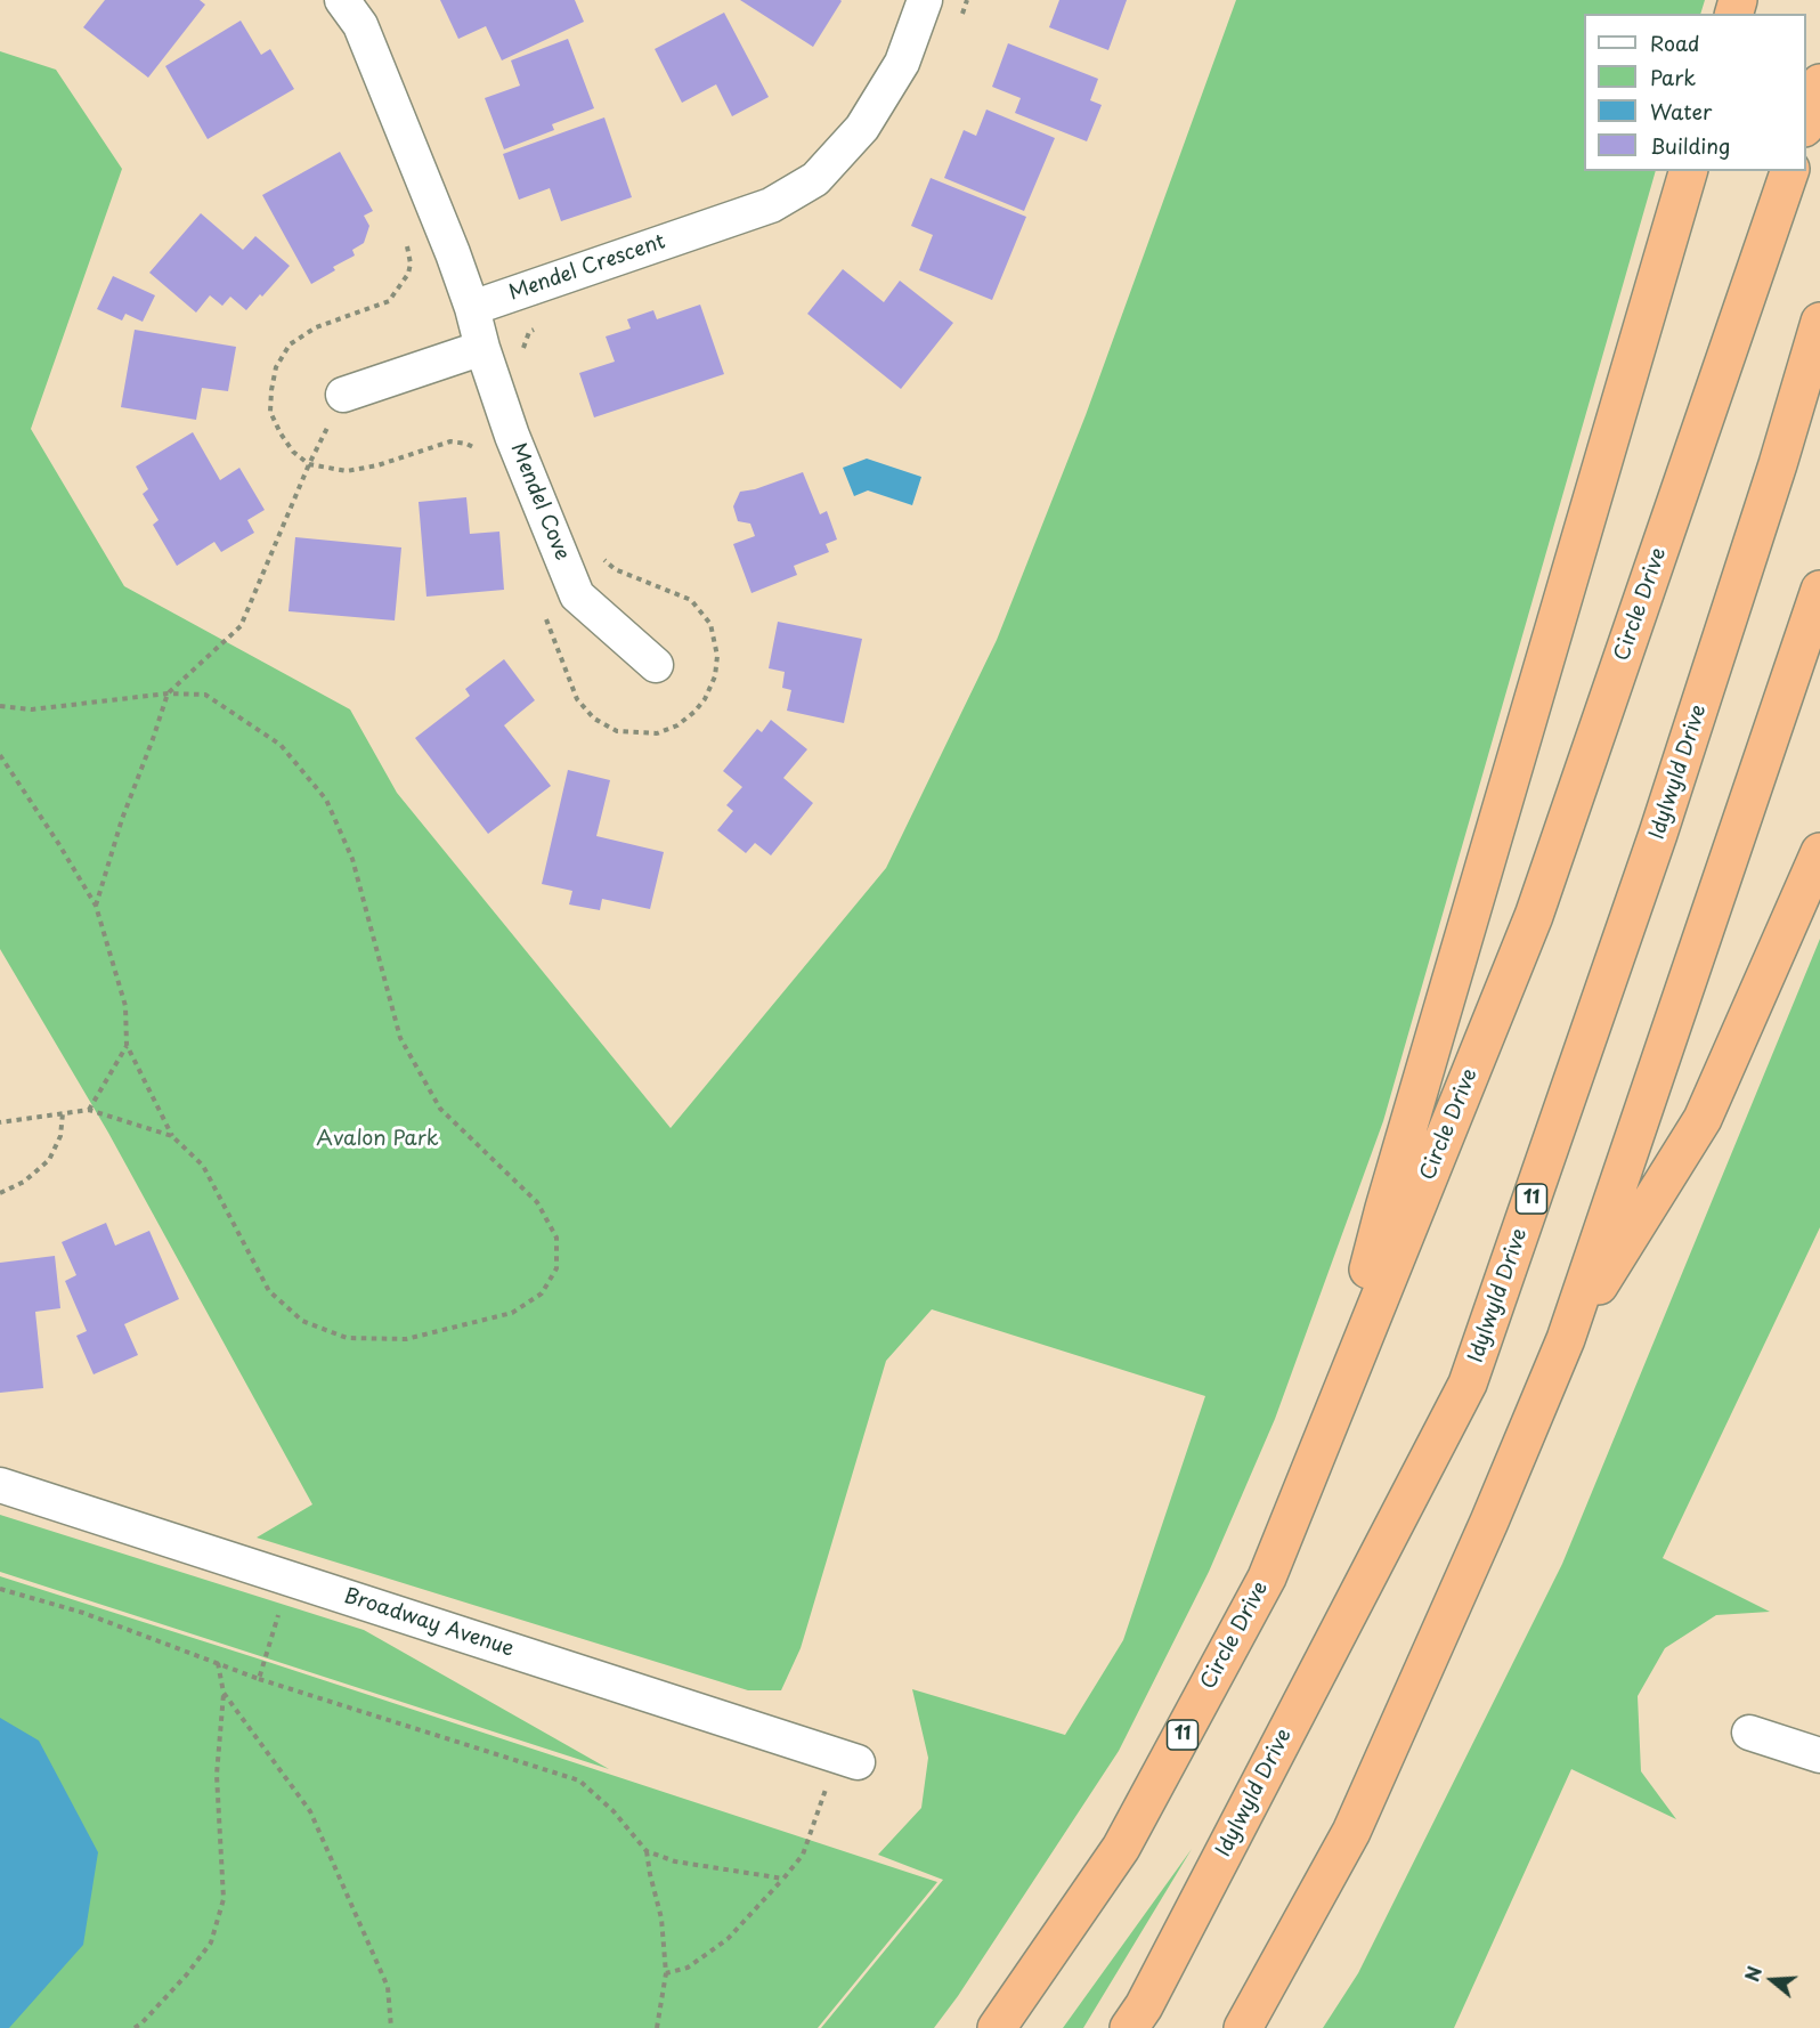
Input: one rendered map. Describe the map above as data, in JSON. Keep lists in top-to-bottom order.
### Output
{
  "streets": {
    "highway": ["Circle Drive", "Idylwyld Drive", "11"],
    "street": ["Mendel Crescent", "Mendel Cove", "Broadway Avenue"]
  },
  "crossings": [
    ["Mendel Crescent", "Mendel Cove"]
  ],
  "parks": ["Avalon Park"],
  "legend": [
    "Road",
    "Park",
    "Water",
    "Building"
  ],
  "north": "left"
}
